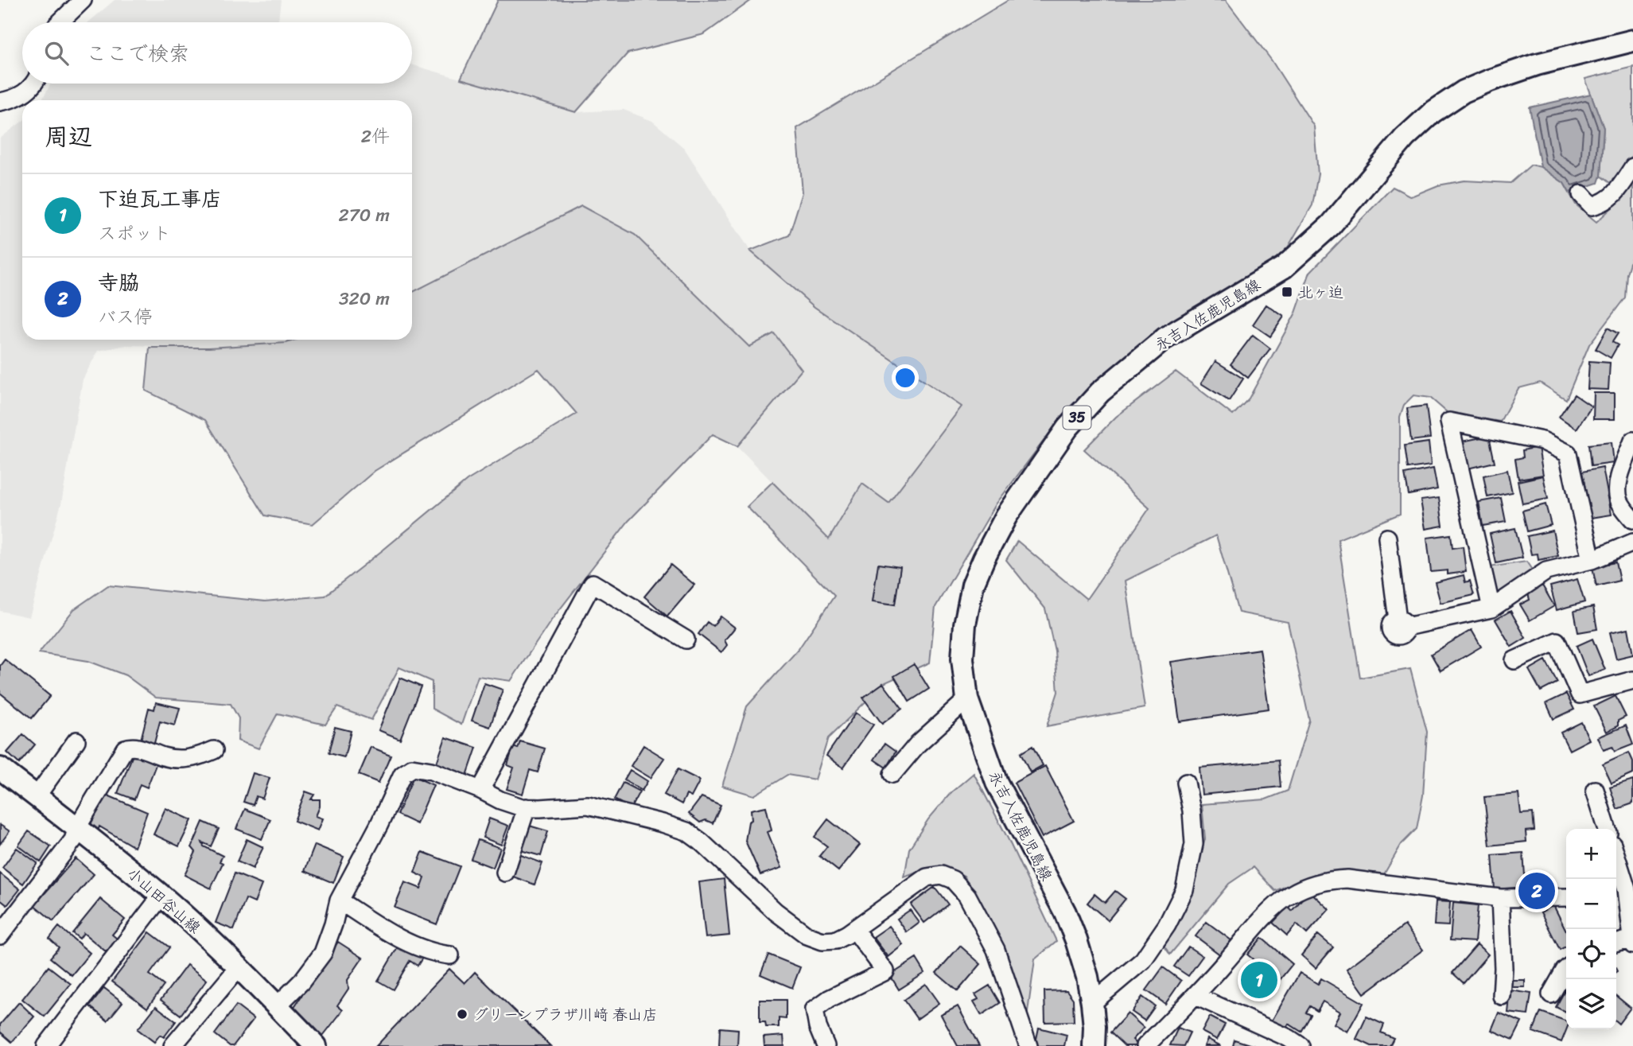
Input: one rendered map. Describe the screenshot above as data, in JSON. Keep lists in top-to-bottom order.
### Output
{
  "streets": {
    "main road": ["永吉入佐鹿児島線", "35", "小山田谷山線"]
  },
  "places": {
    "transit": ["北ヶ迫"],
    "other": ["グリーンプラザ川﨑 春山店"]
  },
  "page": {
    "search": "ここで検索",
    "heading": ["周辺", "2件"],
    "list": [
      {
        "mark": "1",
        "name": "下迫瓦工事店",
        "note": "スポット",
        "value": "270 m"
      },
      {
        "mark": "2",
        "name": "寺脇",
        "note": "バス停",
        "value": "320 m"
      }
    ],
    "map_buttons": ["+", "−"],
    "pins": ["2", "1"]
  }
}
